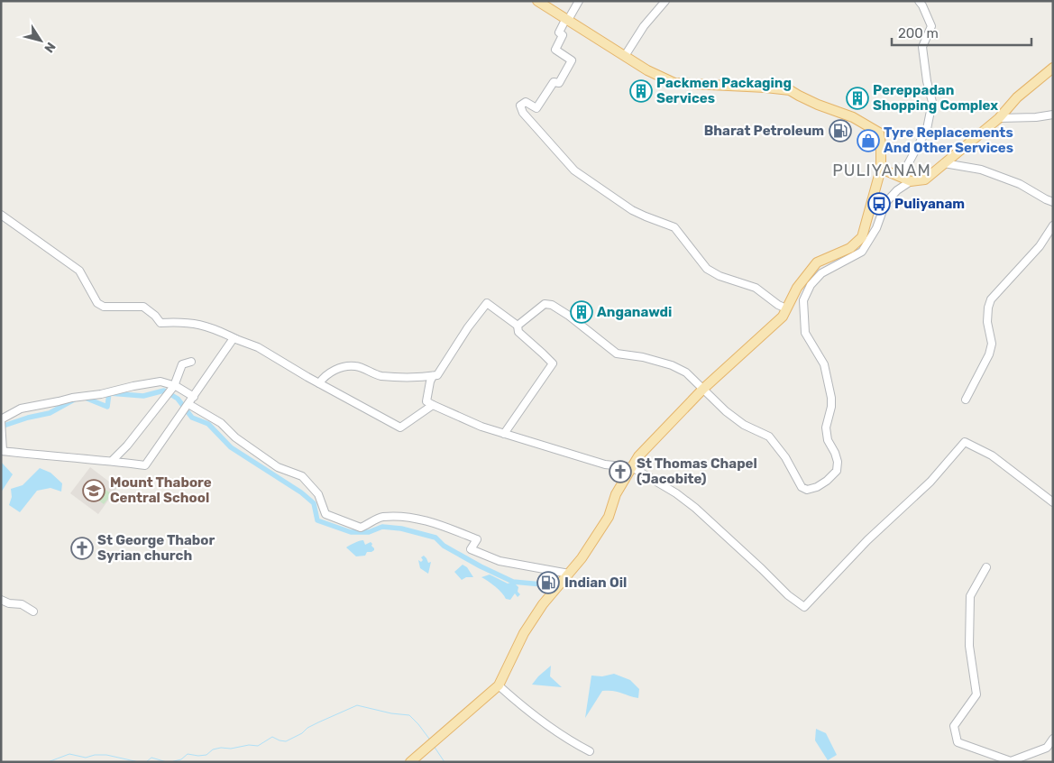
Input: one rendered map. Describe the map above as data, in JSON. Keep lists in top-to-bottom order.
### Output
{
  "districts": ["PULIYANAM"],
  "places": {
    "building": ["Packmen Packaging Services", "Pereppadan Shopping Complex", "Anganawdi"],
    "fuel station": ["Bharat Petroleum", "Indian Oil"],
    "shop": ["Tyre Replacements And Other Services"],
    "bus stop": ["Puliyanam"],
    "church": ["St Thomas Chapel (Jacobite)", "St George Thabor Syrian church"],
    "school or university": ["Mount Thabore Central School"]
  },
  "scale_bar": "200 m",
  "north": "bottom right"
}
